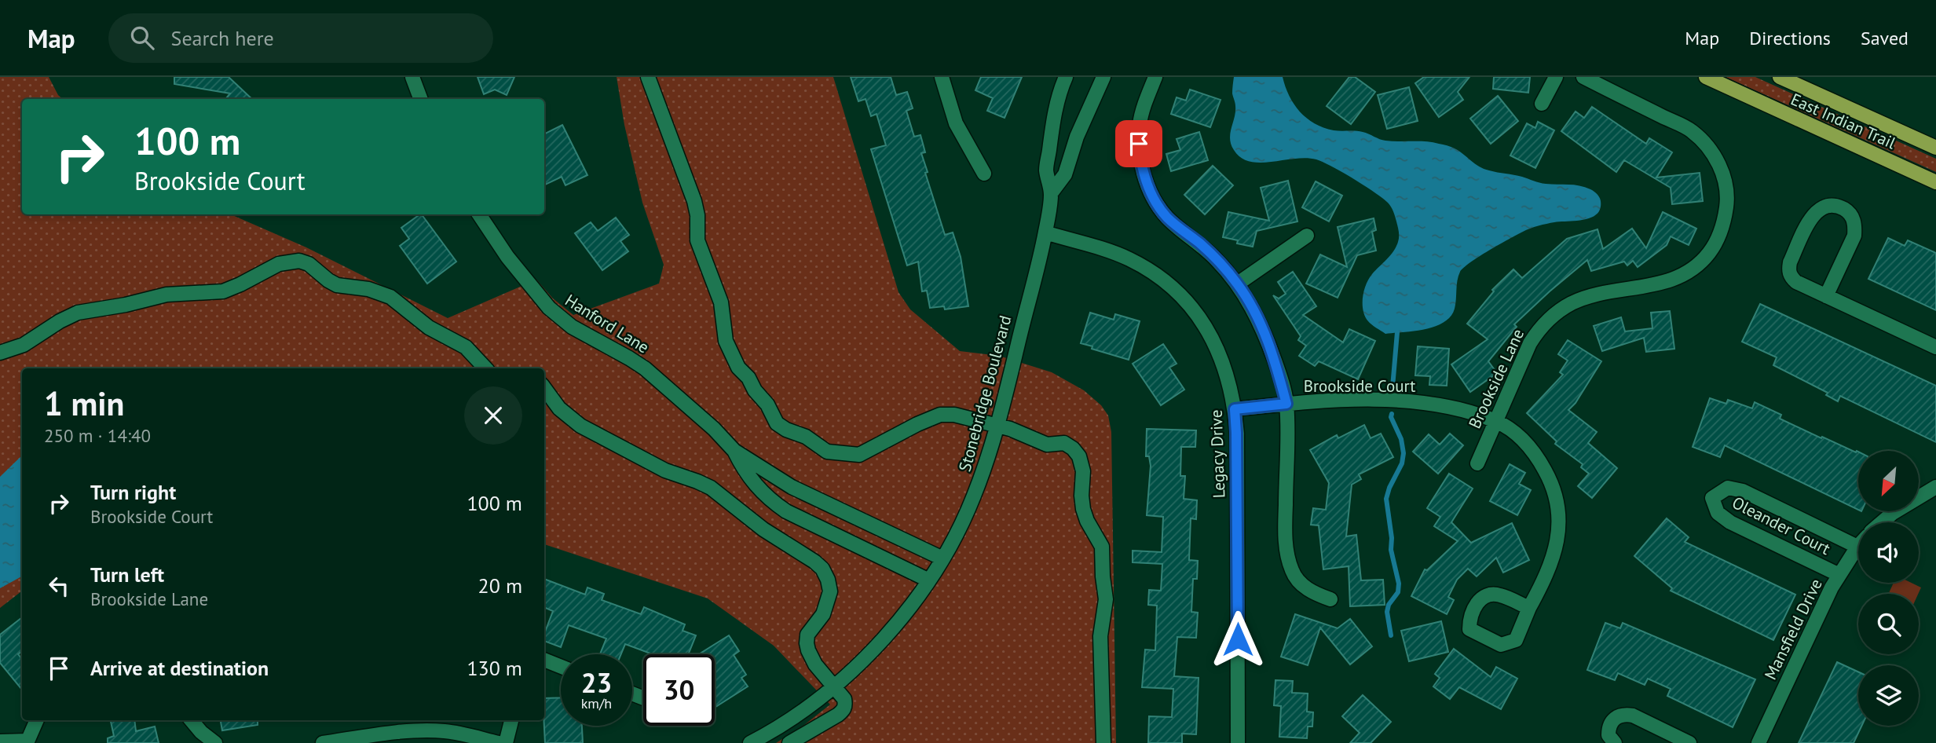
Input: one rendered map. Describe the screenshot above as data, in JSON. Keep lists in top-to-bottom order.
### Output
{
  "streets": {
    "main road": ["East Indian Trail"],
    "street": [
      "Hanford Lane",
      "Brookside Lane",
      "Brookside Court",
      "Stonebridge Boulevard",
      "Legacy Drive",
      "Oleander Court",
      "Mansfield Drive"
    ]
  },
  "crossings": [
    ["Hanford Lane", "Stonebridge Boulevard"],
    ["Brookside Lane", "Brookside Court"],
    ["Brookside Court", "Legacy Drive"],
    ["Stonebridge Boulevard", "Legacy Drive"],
    ["Oleander Court", "Mansfield Drive"]
  ],
  "north": "bottom left",
  "page": {
    "header": "Map",
    "search": "Search here",
    "nav": ["Map", "Directions", "Saved"],
    "turn": ["100 m", "Brookside Court"],
    "heading": ["1 min", "250 m · 14:40"],
    "list": [
      {
        "name": "Turn right",
        "note": "Brookside Court",
        "value": "100 m"
      },
      {
        "name": "Turn left",
        "note": "Brookside Lane",
        "value": "20 m"
      },
      {
        "name": "Arrive at destination",
        "value": "130 m"
      }
    ],
    "speed": "23 km/h",
    "limit": "30"
  }
}
